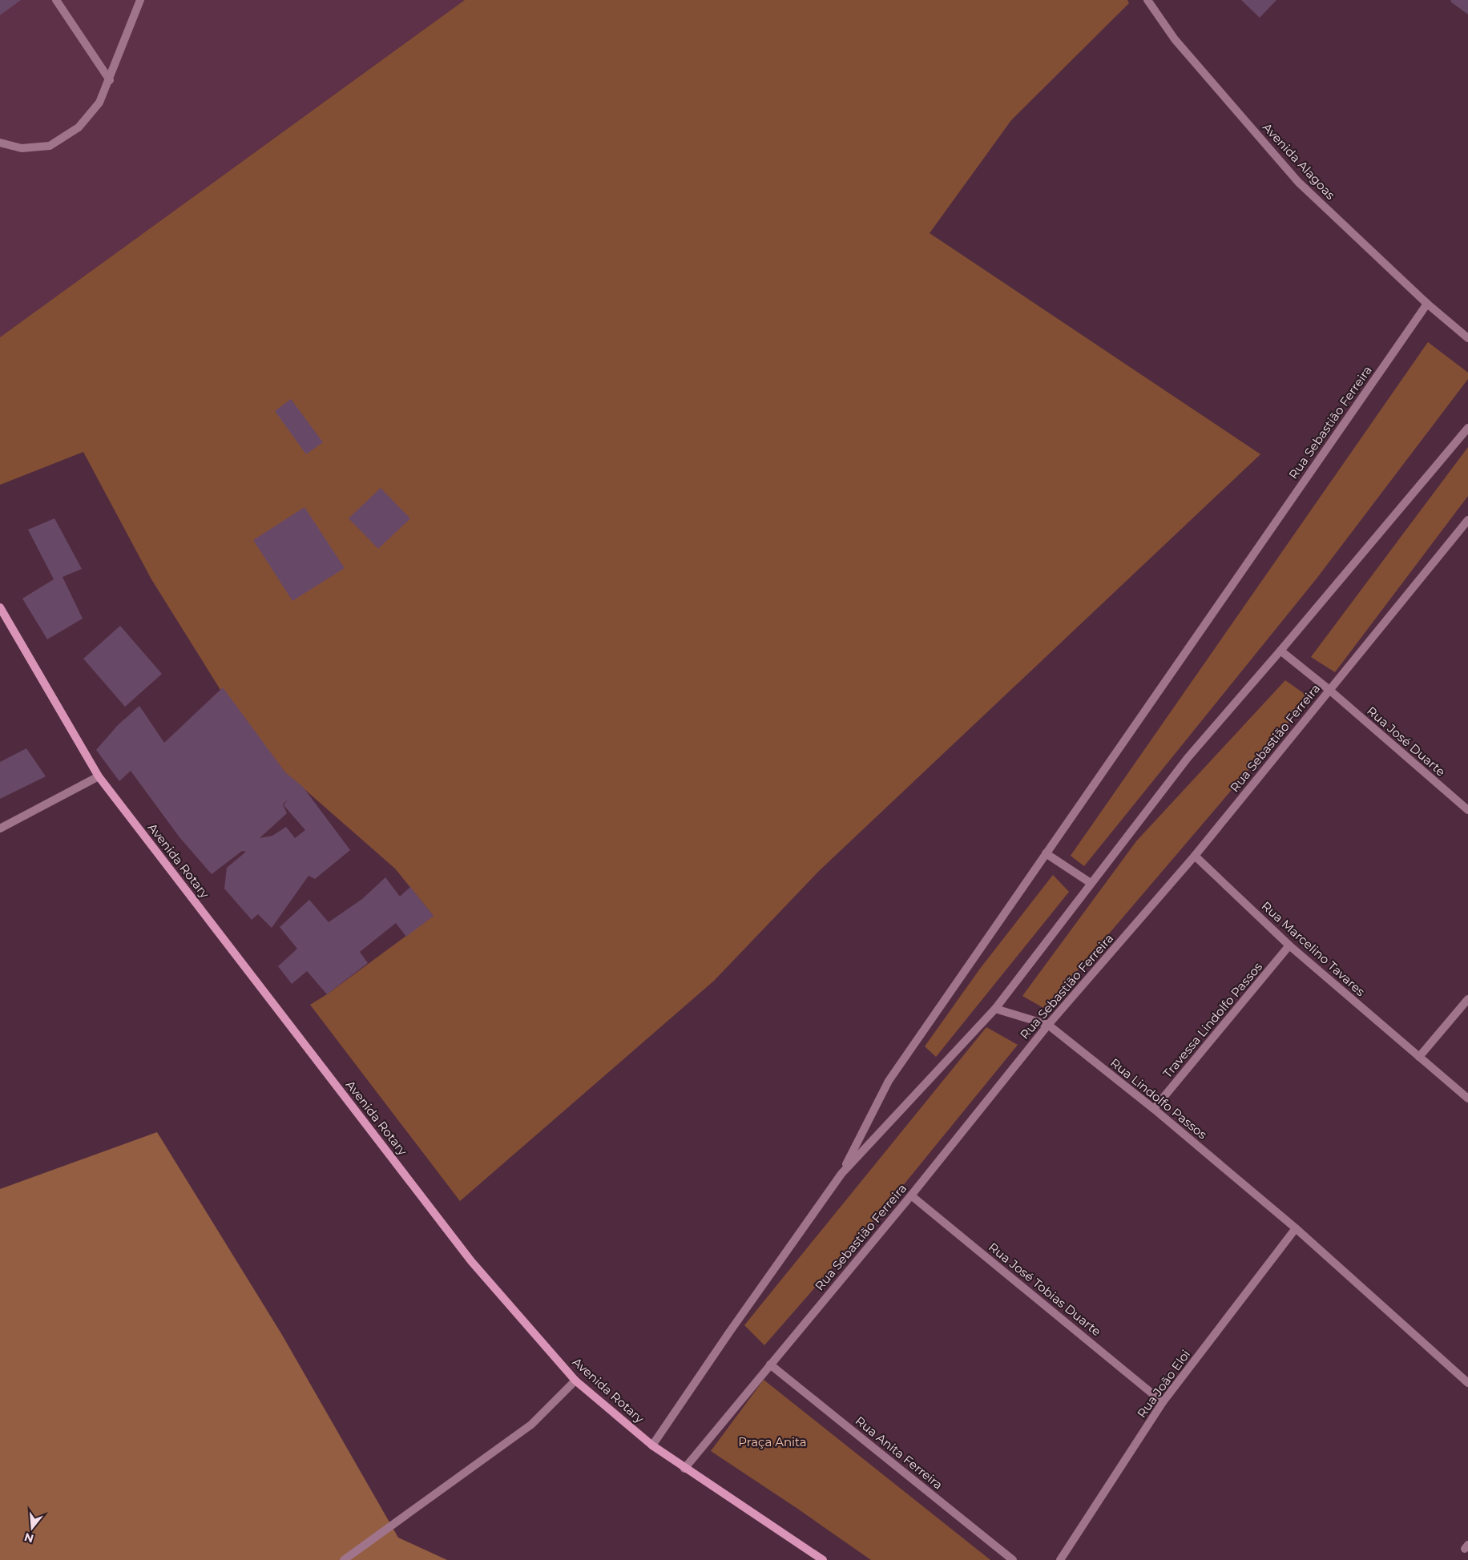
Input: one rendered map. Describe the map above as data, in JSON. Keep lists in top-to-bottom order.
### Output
{
  "streets": {
    "main road": ["Avenida Rotary"],
    "street": [
      "Avenida Alagoas",
      "Rua Sebastião Ferreira",
      "Rua José Duarte",
      "Rua Marcelino Tavares",
      "Travessa Lindolfo Passos",
      "Rua Lindolfo Passos",
      "Rua José Tobias Duarte",
      "Rua João Eloi",
      "Rua Anita Ferreira"
    ]
  },
  "crossings": [
    ["Avenida Alagoas", "Rua Sebastião Ferreira"],
    ["Rua Sebastião Ferreira", "Rua José Duarte"],
    ["Rua Sebastião Ferreira", "Avenida Rotary"],
    ["Rua Sebastião Ferreira", "Rua Marcelino Tavares"],
    ["Rua Sebastião Ferreira", "Rua Lindolfo Passos"],
    ["Rua Sebastião Ferreira", "Rua José Tobias Duarte"],
    ["Rua Sebastião Ferreira", "Rua Anita Ferreira"],
    ["Rua Marcelino Tavares", "Travessa Lindolfo Passos"],
    ["Travessa Lindolfo Passos", "Rua Lindolfo Passos"],
    ["Rua Lindolfo Passos", "Rua João Eloi"],
    ["Rua José Tobias Duarte", "Rua João Eloi"]
  ],
  "parks": ["Praça Anita"],
  "north": "bottom"
}
